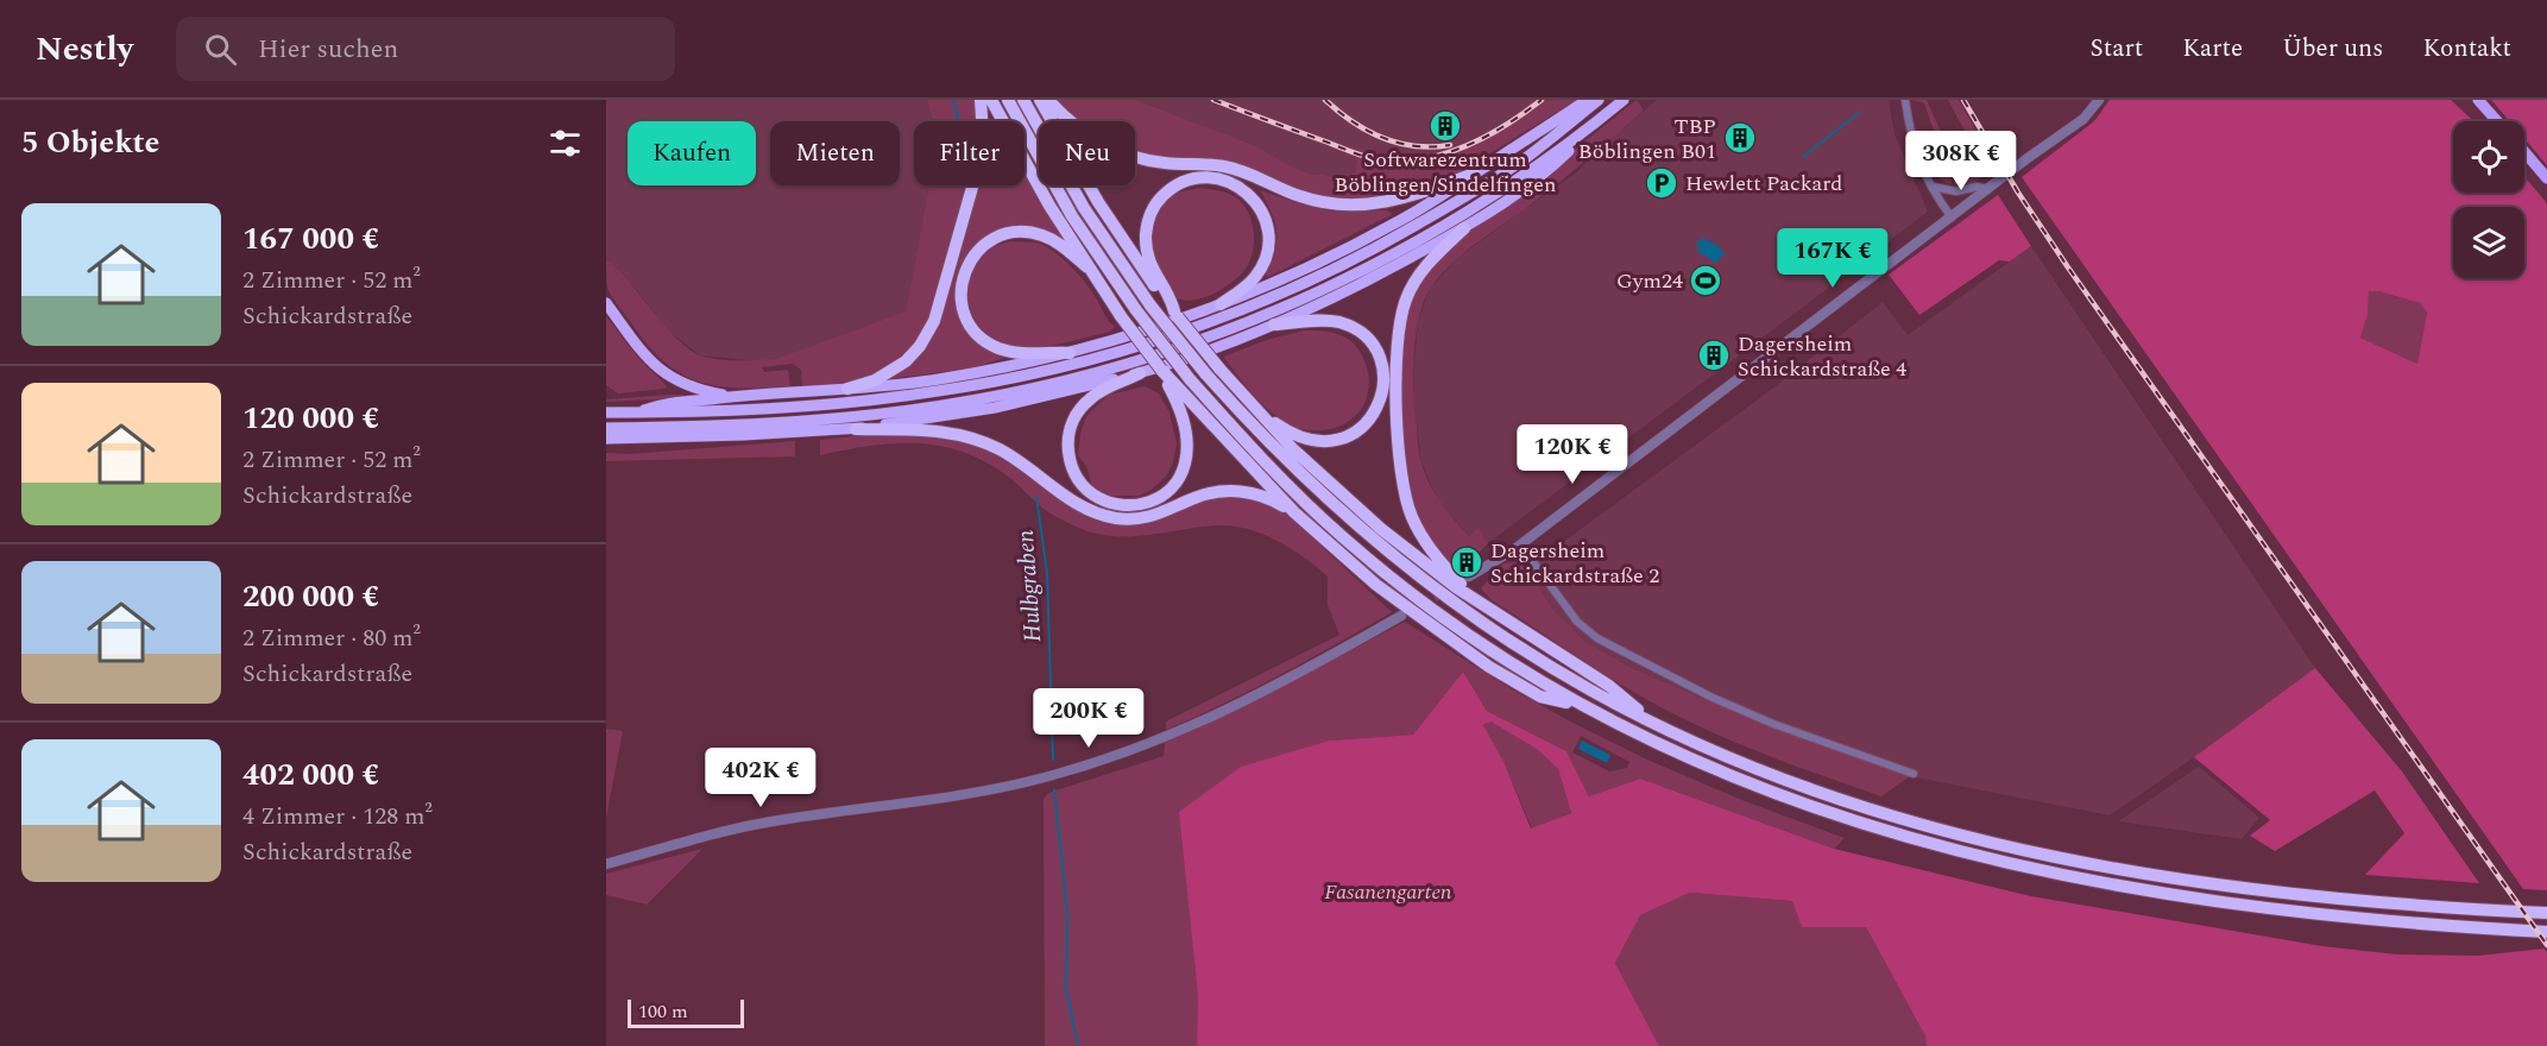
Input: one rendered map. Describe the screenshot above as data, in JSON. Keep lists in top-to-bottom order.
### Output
{
  "water": ["Hulbgraben"],
  "parks": ["Fasanengarten"],
  "places": {
    "building": [
      "Softwarezentrum Böblingen/Sindelfingen",
      "TBP Böblingen B01",
      "Dagersheim Schickardstraße 4",
      "Dagersheim Schickardstraße 2"
    ],
    "parking": ["Hewlett Packard"],
    "sports": ["Gym24"]
  },
  "scale_bar": "100 m",
  "page": {
    "header": "Nestly",
    "search": "Hier suchen",
    "nav": [
      "Start",
      "Karte",
      "Über uns",
      "Kontakt"
    ],
    "heading": "5 Objekte",
    "chip": [
      "Kaufen",
      "Mieten",
      "Filter",
      "Neu"
    ],
    "price": [
      "308K €",
      "167K €",
      "120K €",
      "200K €",
      "402K €"
    ],
    "list": [
      {
        "name": "167 000 €",
        "note": "2 Zimmer · 52 m² · Schickardstraße"
      },
      {
        "name": "120 000 €",
        "note": "2 Zimmer · 52 m² · Schickardstraße"
      },
      {
        "name": "200 000 €",
        "note": "2 Zimmer · 80 m² · Schickardstraße"
      },
      {
        "name": "402 000 €",
        "note": "4 Zimmer · 128 m² · Schickardstraße"
      }
    ],
    "scale": "100 m"
  }
}
